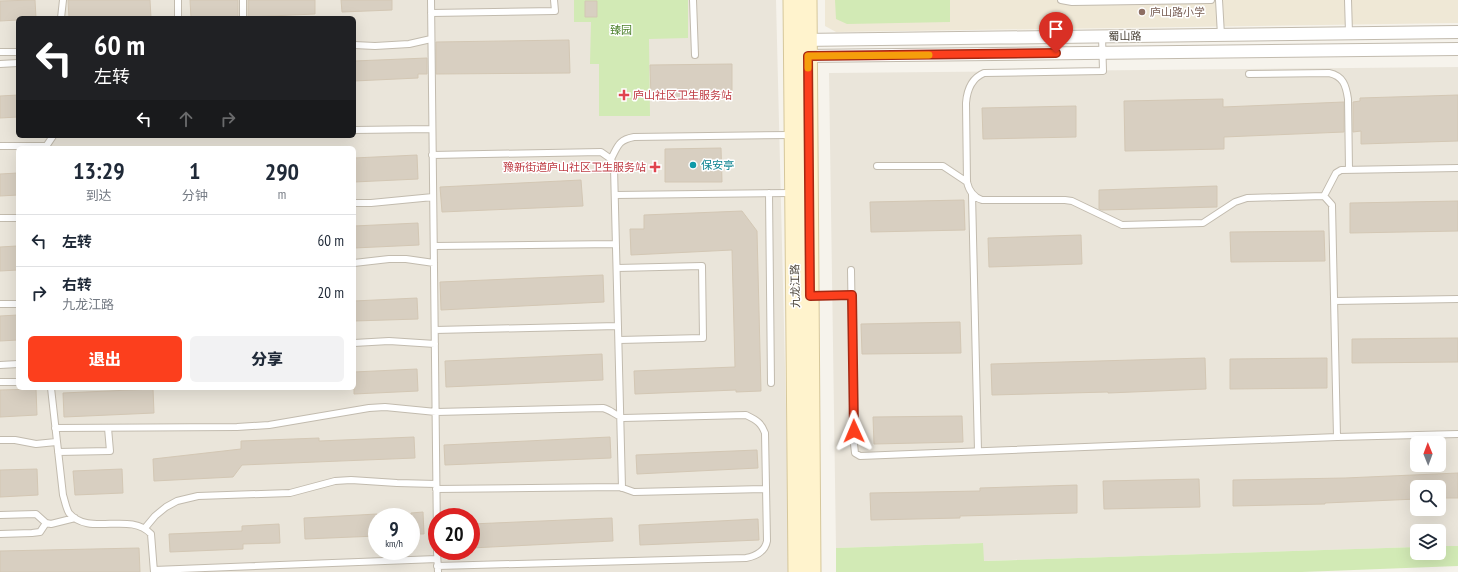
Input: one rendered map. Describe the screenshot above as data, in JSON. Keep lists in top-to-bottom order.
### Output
{
  "streets": {
    "street": ["蜀山路", "九龙江路"]
  },
  "crossings": [
    ["蜀山路", "九龙江路"]
  ],
  "parks": ["臻园"],
  "places": {
    "other": ["庐山路小学", "保安亭"],
    "health": ["庐山社区卫生服务站", "豫新街道庐山社区卫生服务站"]
  },
  "north": "top",
  "page": {
    "turn": ["60 m", "左转"],
    "eta": [
      "13:29",
      "到达",
      "1",
      "分钟",
      "290",
      "m"
    ],
    "list": [
      {
        "name": "左转",
        "value": "60 m"
      },
      {
        "name": "右转",
        "note": "九龙江路",
        "value": "20 m"
      }
    ],
    "buttons": ["退出", "分享"],
    "speed": "9 km/h",
    "limit": "20"
  }
}
